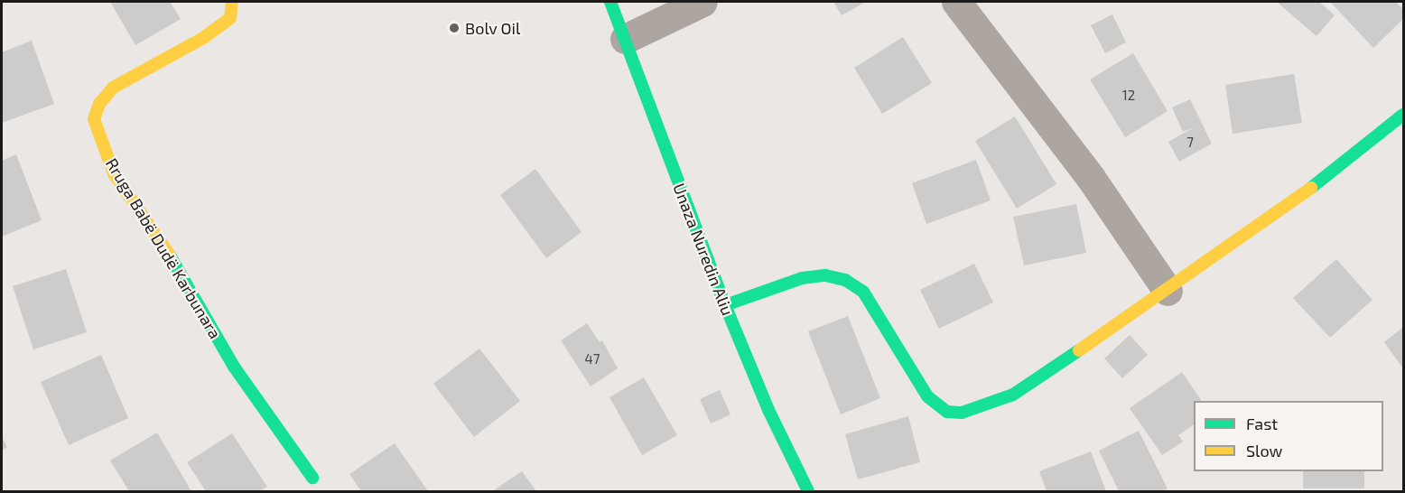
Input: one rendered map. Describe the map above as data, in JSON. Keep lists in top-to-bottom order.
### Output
{
  "streets": {
    "street": ["Rruga Babë Dudë Karbunara", "Unaza Nuredin Aliu"]
  },
  "places": ["Bolv Oil"],
  "house_numbers": ["12", "7", "47"],
  "legend": ["Fast", "Slow"]
}
